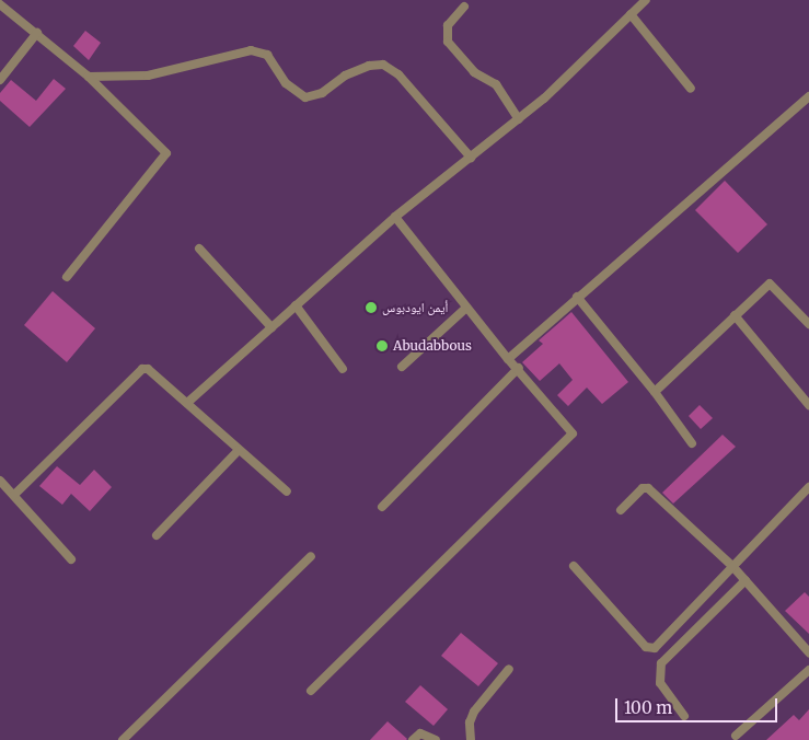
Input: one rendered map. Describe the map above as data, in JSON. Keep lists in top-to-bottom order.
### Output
{
  "places": ["أيمن ايودبوس", "Abudabbous"],
  "scale_bar": "100 m"
}
